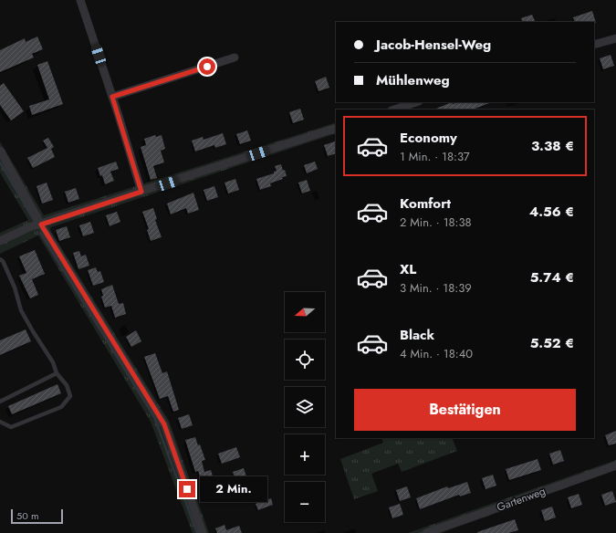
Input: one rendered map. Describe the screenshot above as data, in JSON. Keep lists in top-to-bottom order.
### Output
{
  "streets": {
    "street": ["Gartenweg"]
  },
  "scale_bar": "50 m",
  "north": "left",
  "page": {
    "banner": ["Jacob-Hensel-Weg", "Mühlenweg"],
    "list": [
      {
        "name": "Economy",
        "note": "1 Min. · 18:37",
        "value": "3.38 €"
      },
      {
        "name": "Komfort",
        "note": "2 Min. · 18:38",
        "value": "4.56 €"
      },
      {
        "name": "XL",
        "note": "3 Min. · 18:39",
        "value": "5.74 €"
      },
      {
        "name": "Black",
        "note": "4 Min. · 18:40",
        "value": "5.52 €"
      }
    ],
    "map_buttons": ["+", "−"],
    "buttons": "Bestätigen",
    "bubble": "2 Min.",
    "scale": "50 m"
  }
}
